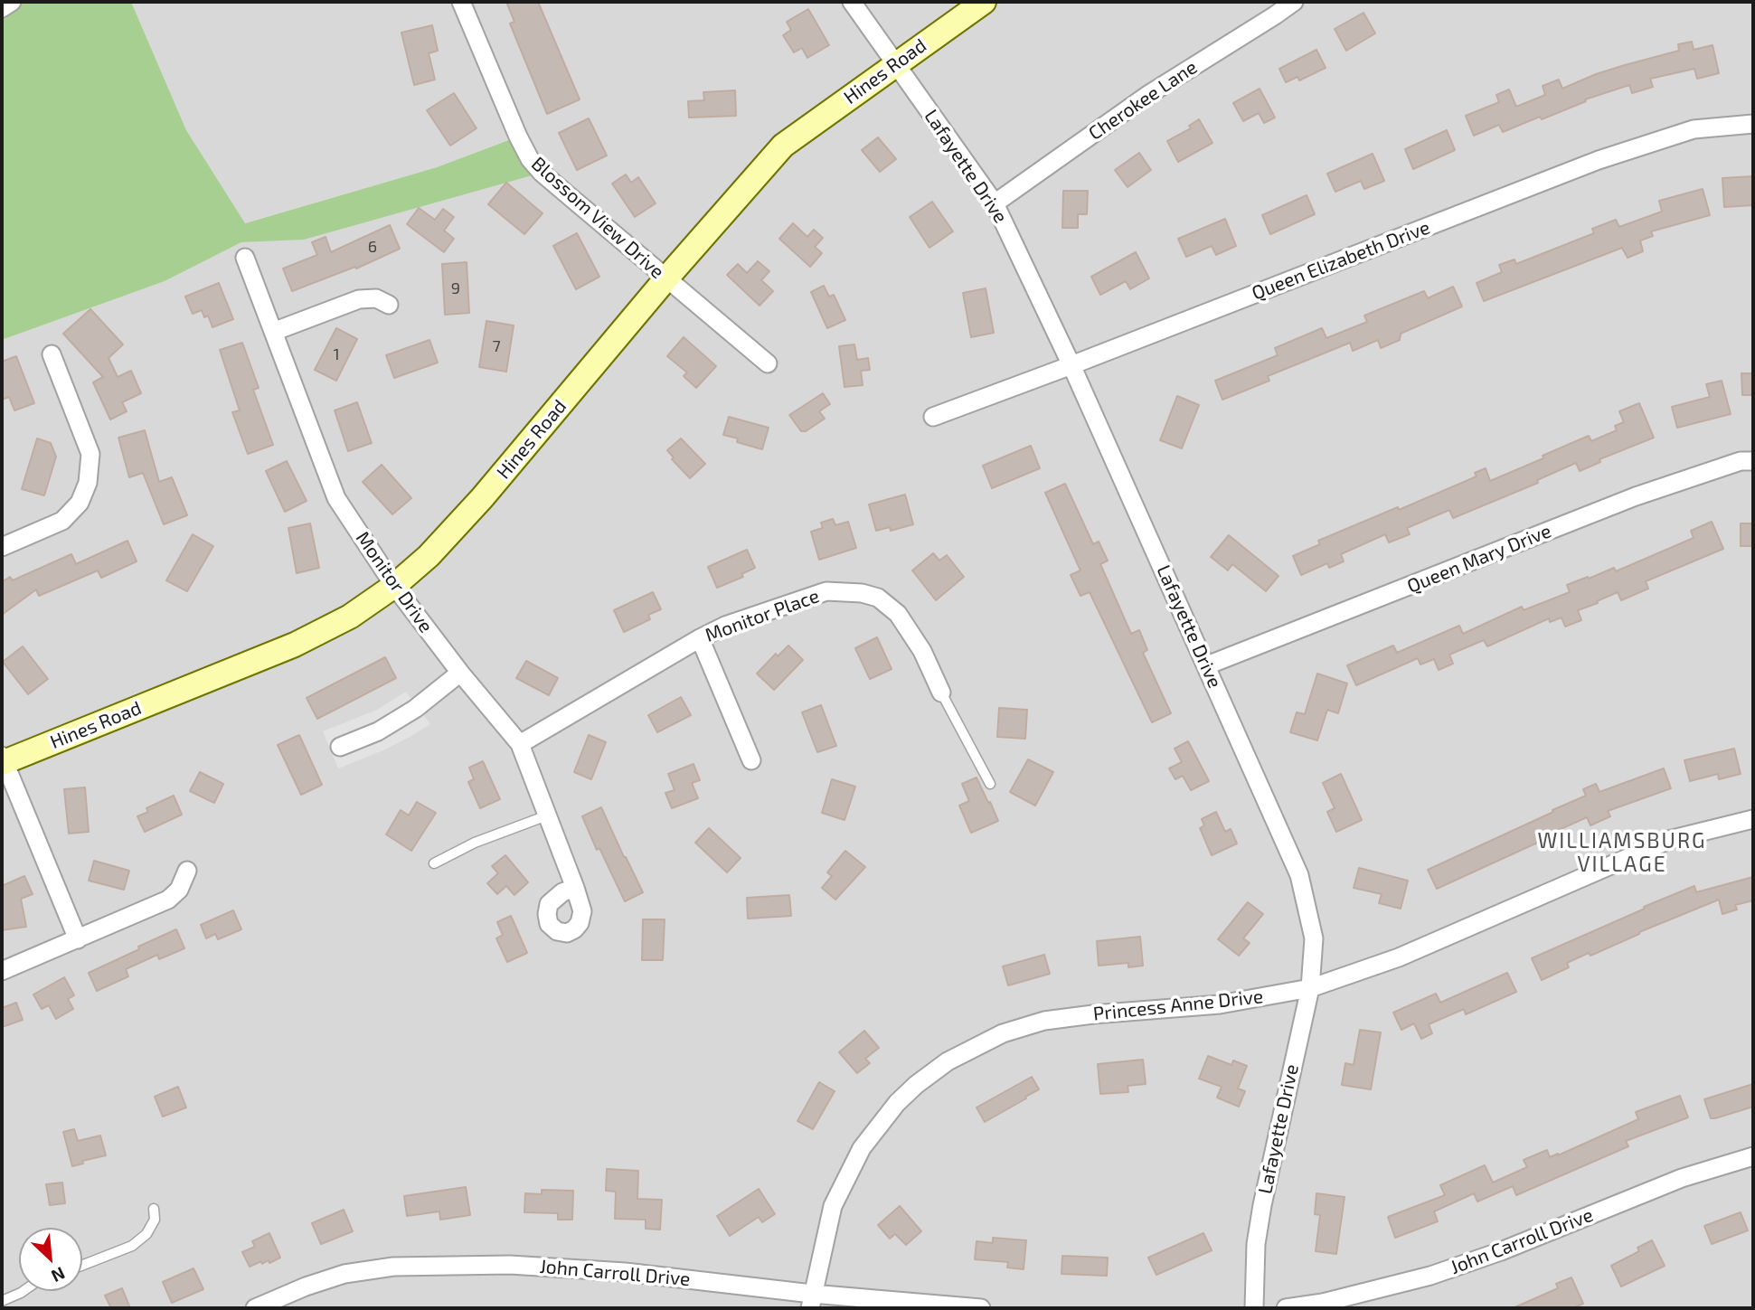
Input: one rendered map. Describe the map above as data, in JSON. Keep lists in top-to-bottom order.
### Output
{
  "streets": {
    "street": [
      "Hines Road",
      "Cherokee Lane",
      "Lafayette Drive",
      "Blossom View Drive",
      "Queen Elizabeth Drive",
      "Queen Mary Drive",
      "Monitor Drive",
      "Monitor Place",
      "Princess Anne Drive",
      "John Carroll Drive"
    ]
  },
  "crossings": [
    ["Hines Road", "Lafayette Drive"],
    ["Hines Road", "Blossom View Drive"],
    ["Hines Road", "Monitor Drive"],
    ["Cherokee Lane", "Lafayette Drive"],
    ["Lafayette Drive", "Queen Elizabeth Drive"],
    ["Lafayette Drive", "Queen Mary Drive"],
    ["Lafayette Drive", "Princess Anne Drive"],
    ["Monitor Drive", "Monitor Place"],
    ["Princess Anne Drive", "John Carroll Drive"]
  ],
  "districts": ["WILLIAMSBURG VILLAGE"],
  "house_numbers": [
    "6",
    "9",
    "7",
    "1"
  ],
  "north": "bottom right"
}
